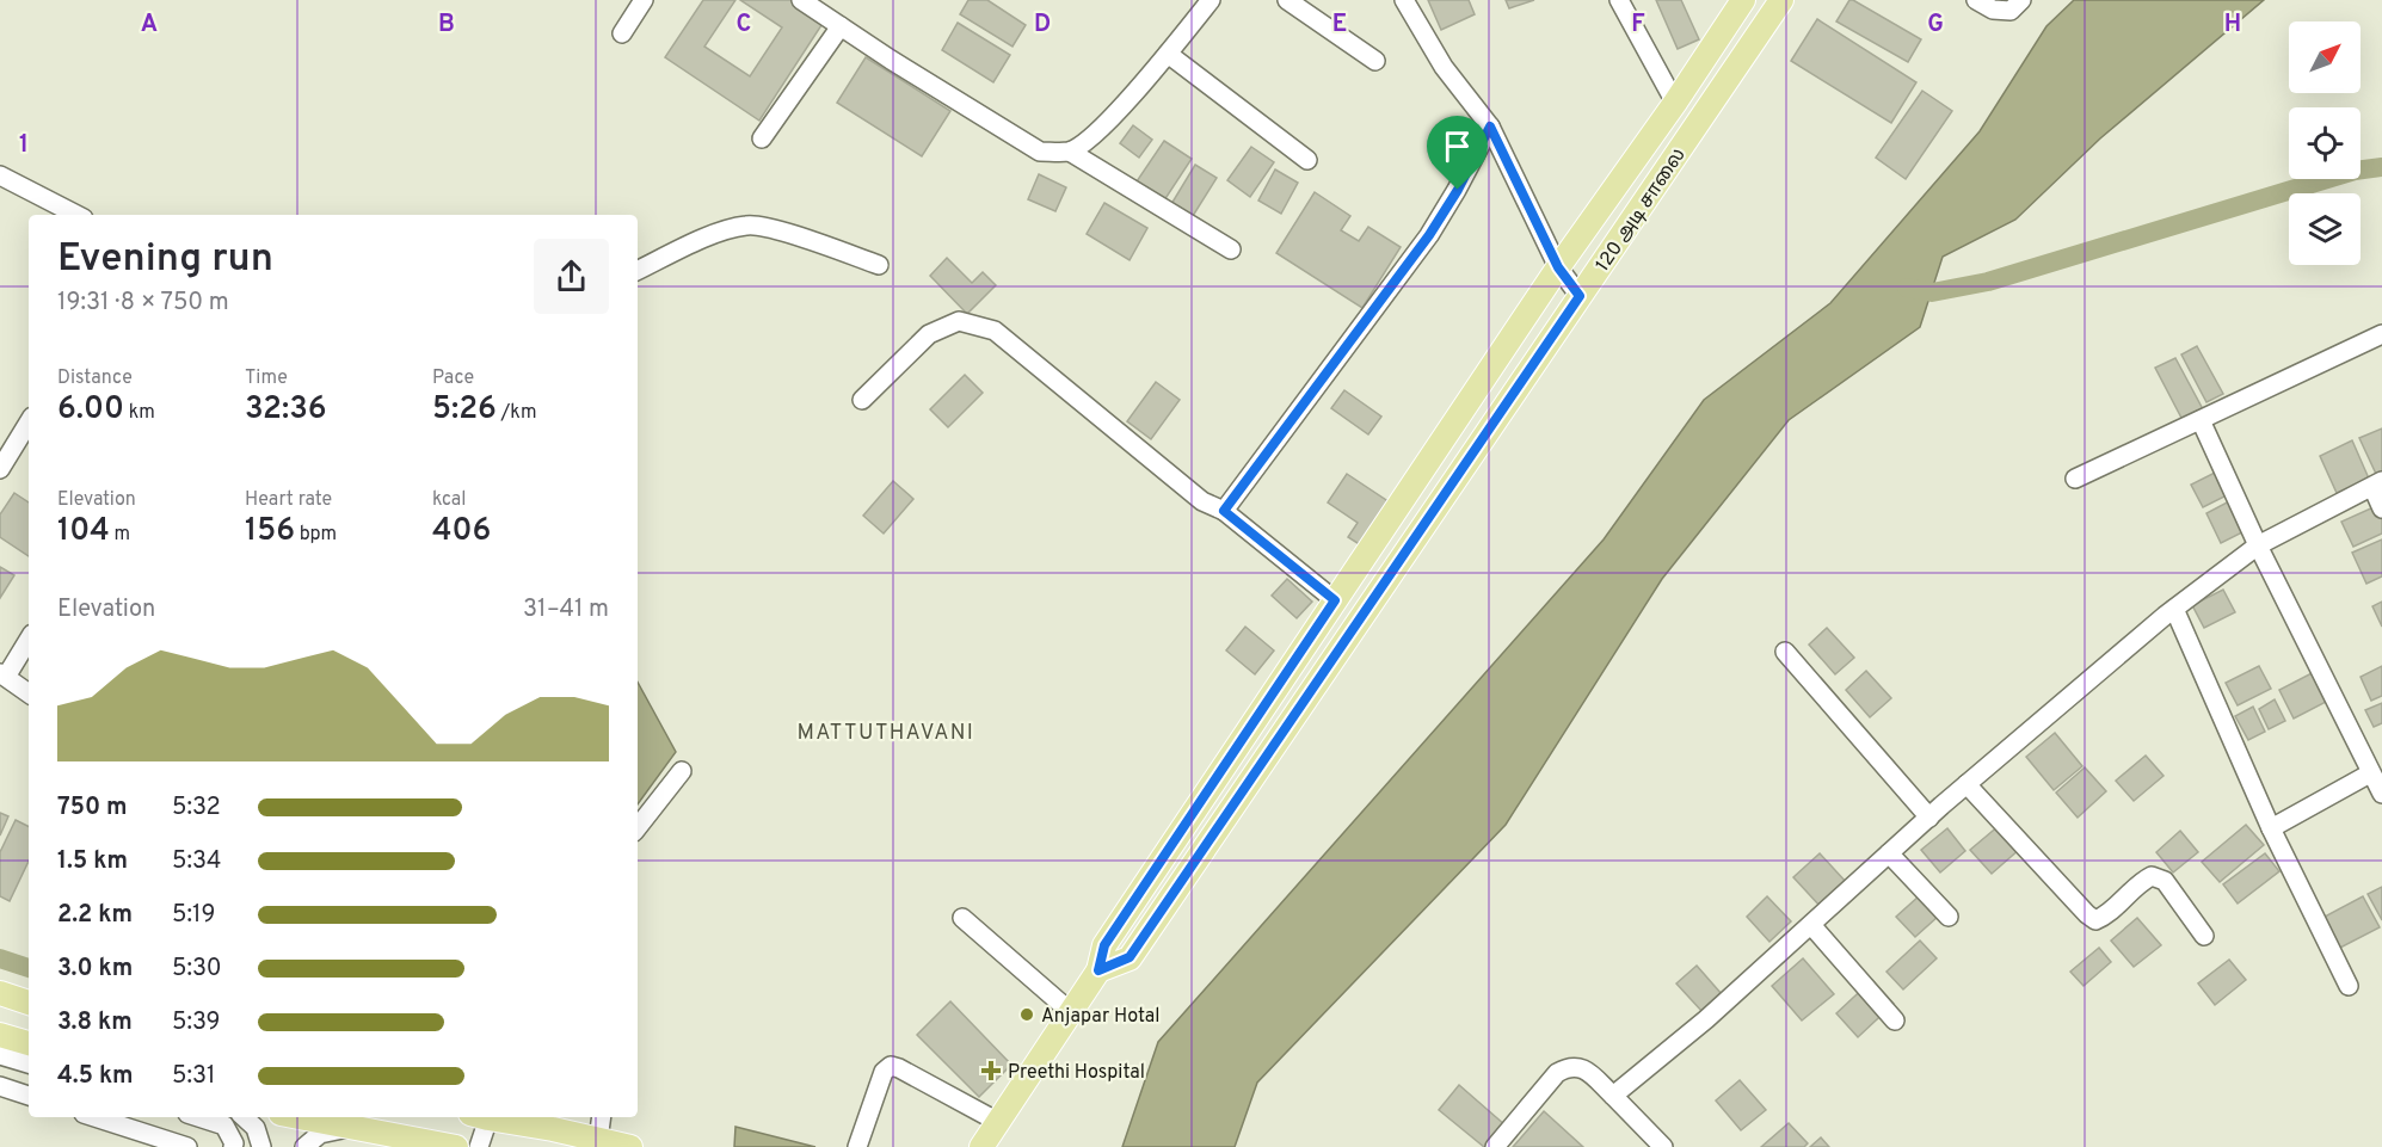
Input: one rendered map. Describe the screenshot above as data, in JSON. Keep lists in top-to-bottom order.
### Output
{
  "streets": {
    "main road": ["120 அடி சாலை"]
  },
  "districts": ["MATTUTHAVANI"],
  "places": {
    "other": ["Anjapar Hotal"],
    "health": ["Preethi Hospital"]
  },
  "north": "top right",
  "page": {
    "heading": ["Evening run", "19:31 · 8 × 750 m"],
    "stats": [
      ["Distance", "6.00 km"],
      ["Time", "32:36"],
      ["Pace", "5:26 /km"],
      ["Elevation", "104 m"],
      ["Heart rate", "156 bpm"],
      ["kcal", "406"]
    ],
    "chart": ["Elevation", "31–41 m"],
    "list": [
      {
        "name": "750 m",
        "note": "5:32"
      },
      {
        "name": "1.5 km",
        "note": "5:34"
      },
      {
        "name": "2.2 km",
        "note": "5:19"
      },
      {
        "name": "3.0 km",
        "note": "5:30"
      },
      {
        "name": "3.8 km",
        "note": "5:39"
      },
      {
        "name": "4.5 km",
        "note": "5:31"
      }
    ]
  },
  "grid": {
    "columns": [
      "A",
      "B",
      "C",
      "D",
      "E",
      "F",
      "G",
      "H"
    ],
    "rows": ["1"]
  }
}
